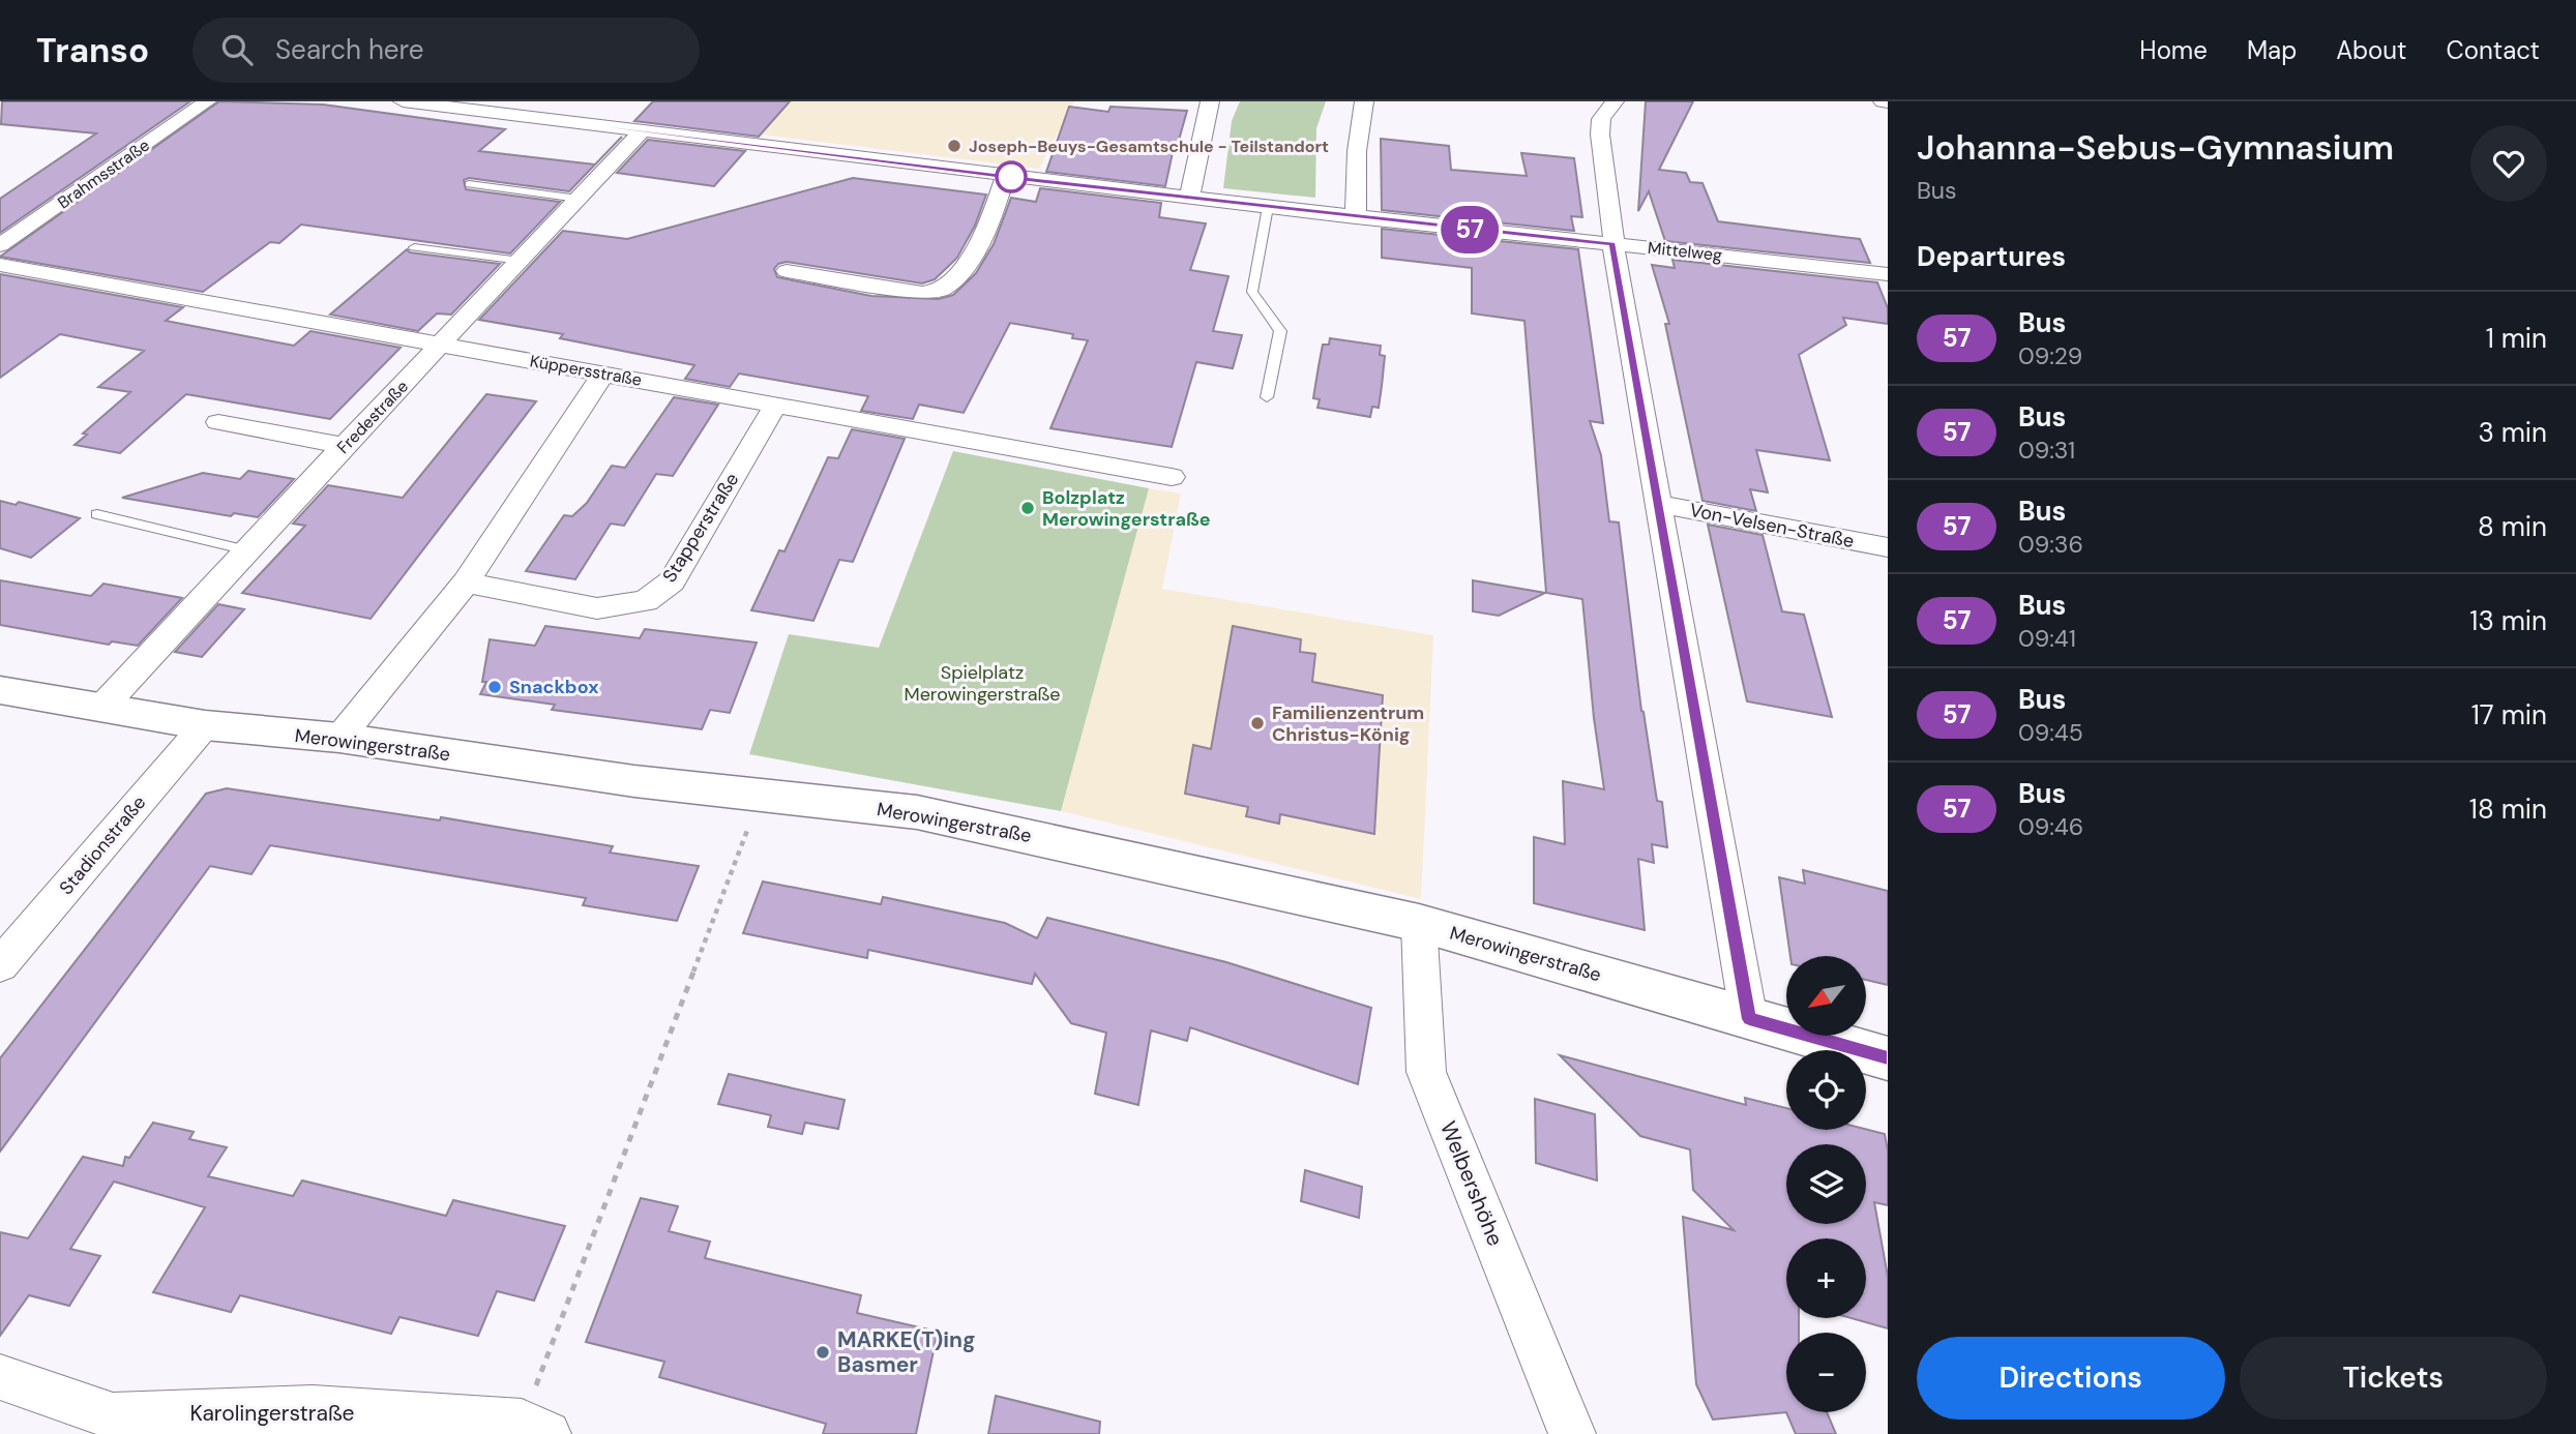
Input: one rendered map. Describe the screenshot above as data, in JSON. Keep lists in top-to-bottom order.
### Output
{
  "streets": {
    "street": [
      "Brahmsstraße",
      "Mittelweg",
      "Küppersstraße",
      "Fredestraße",
      "Von-Velsen-Straße",
      "Stapperstraße",
      "Merowingerstraße",
      "Stadionstraße",
      "Welbershöhe",
      "Karolingerstraße"
    ]
  },
  "crossings": [
    ["Mittelweg", "Fredestraße"],
    ["Küppersstraße", "Fredestraße"],
    ["Küppersstraße", "Stapperstraße"],
    ["Fredestraße", "Merowingerstraße"],
    ["Merowingerstraße", "Stadionstraße"],
    ["Merowingerstraße", "Welbershöhe"]
  ],
  "parks": ["Spielplatz Merowingerstraße"],
  "places": [
    "Joseph-Beuys-Gesamtschule - Teilstandort",
    "Bolzplatz Merowingerstraße",
    "Snackbox",
    "Familienzentrum Christus-König",
    "MARKE(T)ing Basmer"
  ],
  "lines": ["bus line 57"],
  "north": "bottom left",
  "page": {
    "header": "Transo",
    "search": "Search here",
    "nav": [
      "Home",
      "Map",
      "About",
      "Contact"
    ],
    "on_map": "57",
    "heading": [
      ["Johanna-Sebus-Gymnasium", "Bus"],
      "Departures"
    ],
    "list": [
      {
        "mark": "57",
        "name": "Bus",
        "note": "09:29",
        "value": "1 min"
      },
      {
        "mark": "57",
        "name": "Bus",
        "note": "09:31",
        "value": "3 min"
      },
      {
        "mark": "57",
        "name": "Bus",
        "note": "09:36",
        "value": "8 min"
      },
      {
        "mark": "57",
        "name": "Bus",
        "note": "09:41",
        "value": "13 min"
      },
      {
        "mark": "57",
        "name": "Bus",
        "note": "09:45",
        "value": "17 min"
      },
      {
        "mark": "57",
        "name": "Bus",
        "note": "09:46",
        "value": "18 min"
      }
    ],
    "map_buttons": ["+", "−"],
    "buttons": ["Directions", "Tickets"]
  }
}
